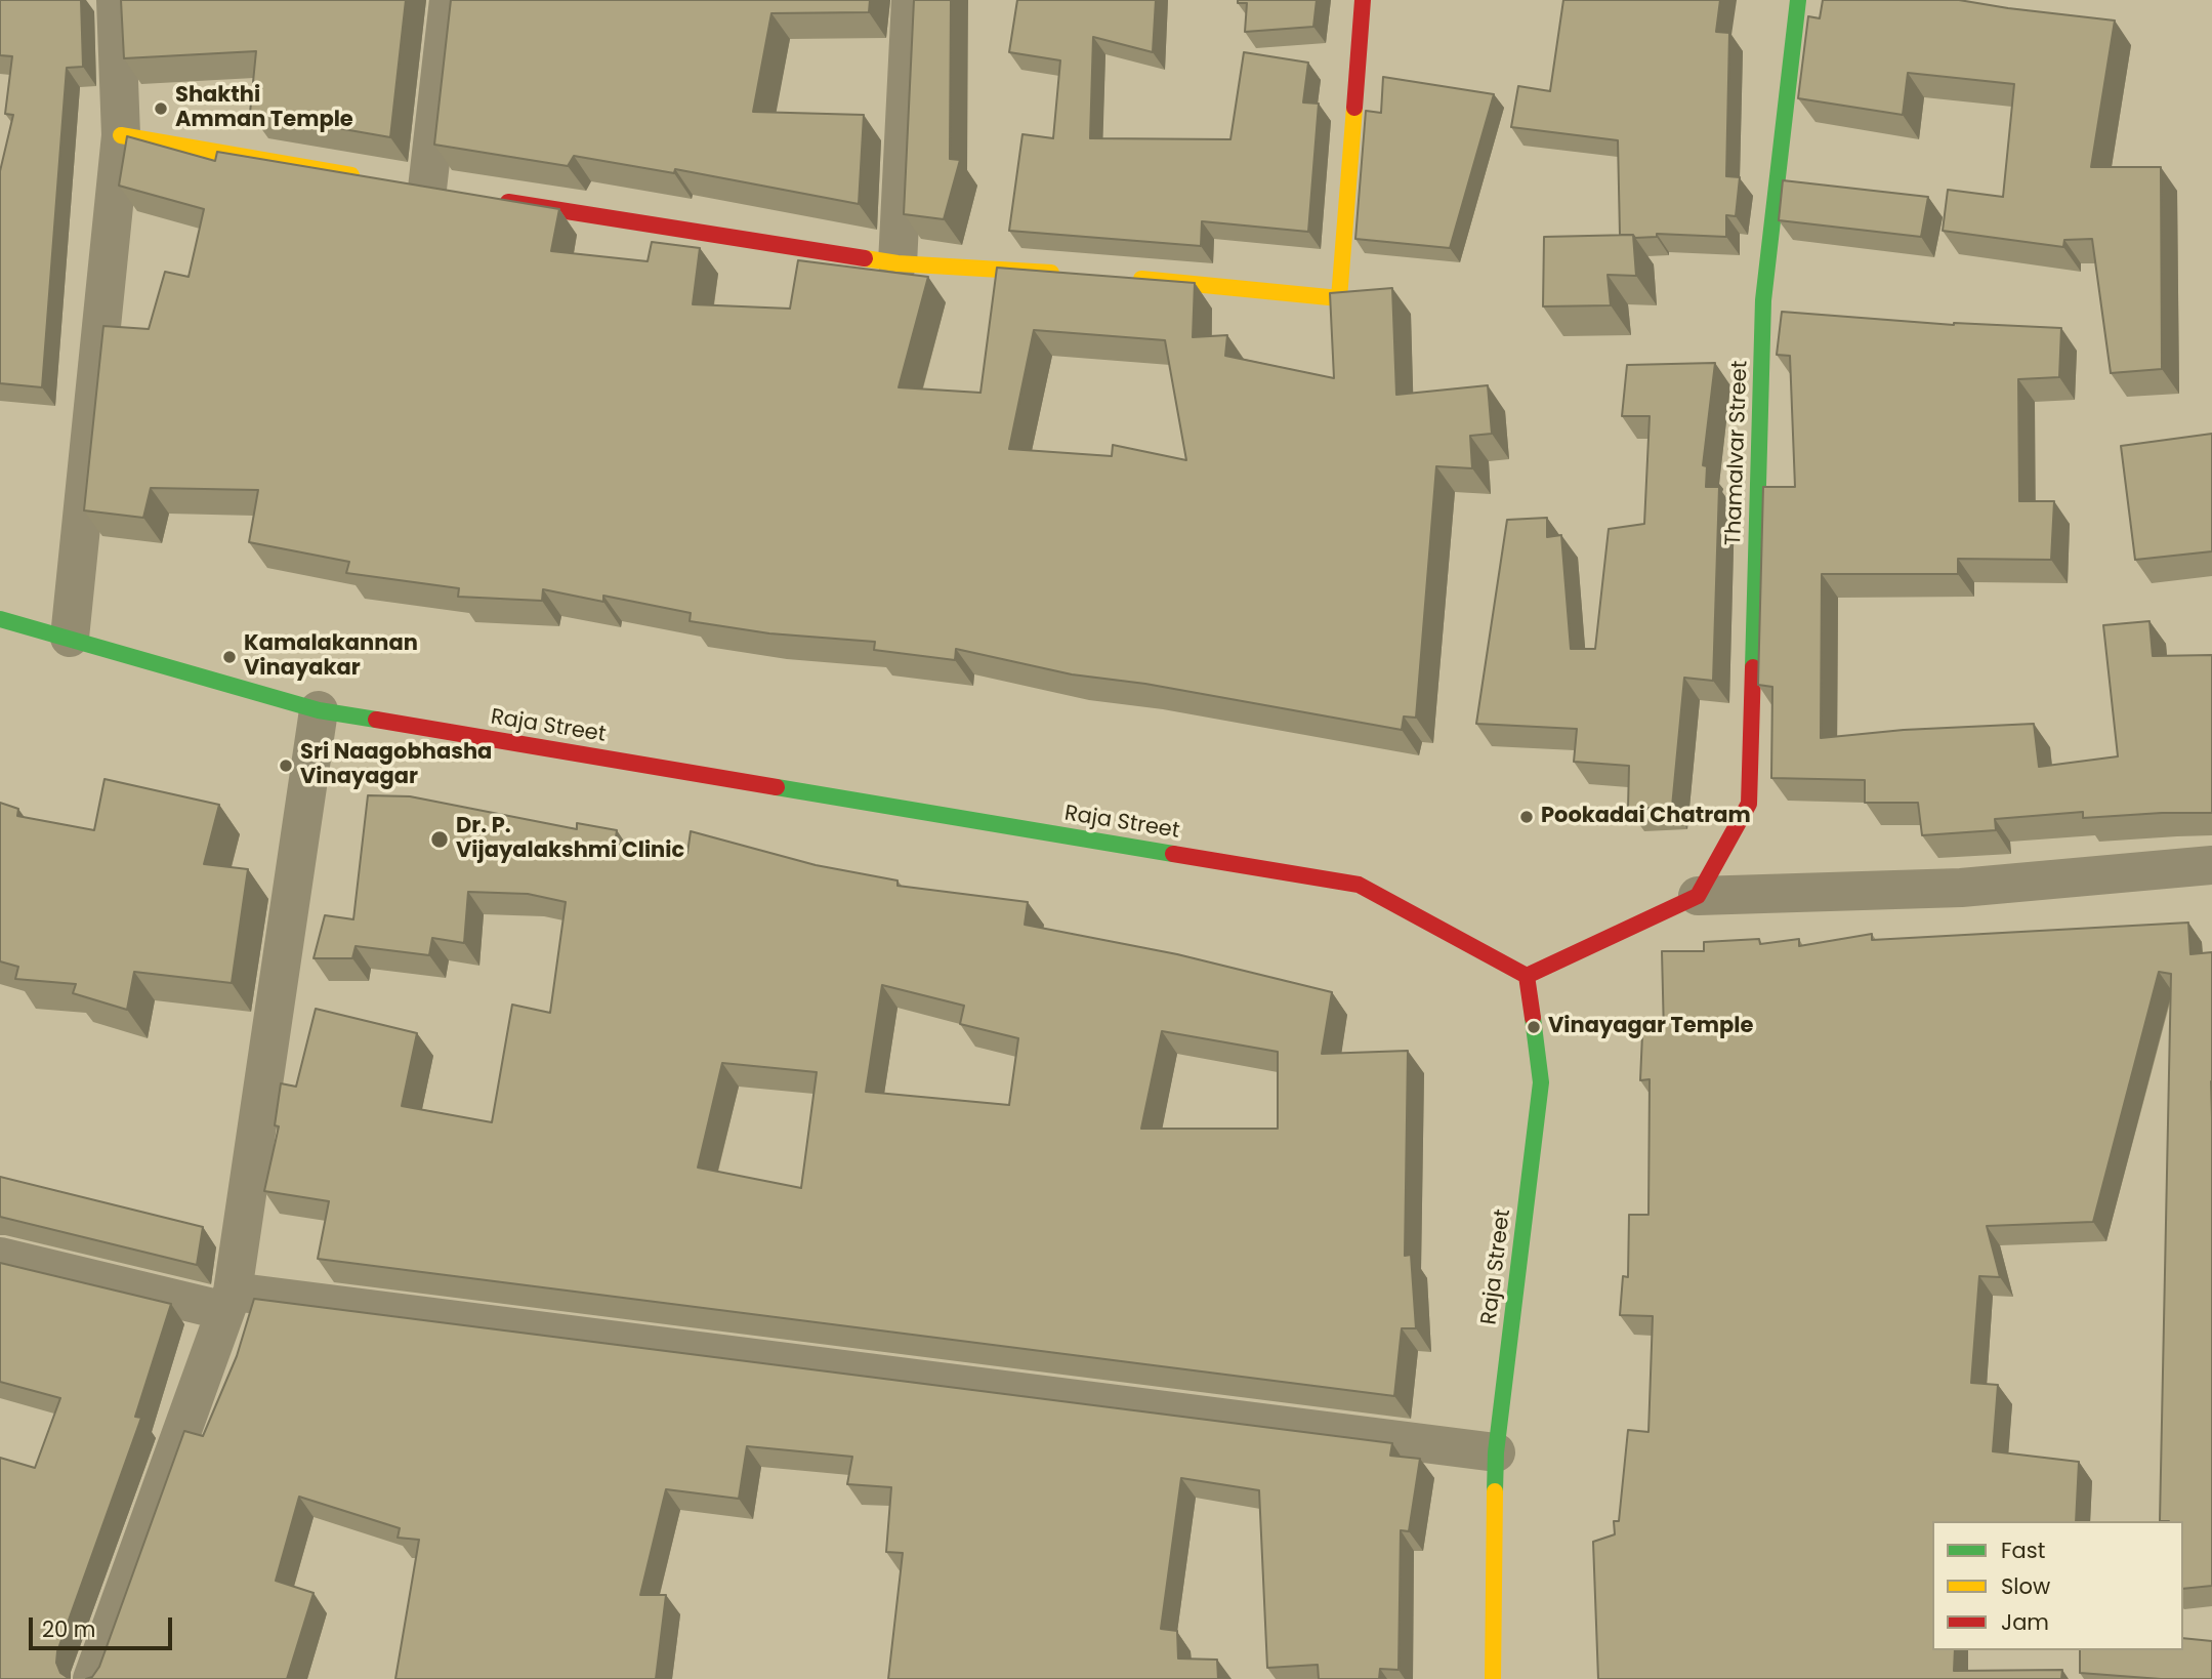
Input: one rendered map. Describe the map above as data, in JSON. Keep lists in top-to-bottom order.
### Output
{
  "streets": {
    "street": ["Thamalvar Street", "Raja Street"]
  },
  "places": [
    "Shakthi Amman Temple",
    "Kamalakannan Vinayakar",
    "Sri Naagobhasha Vinayagar",
    "Pookadai Chatram",
    "Dr. P. Vijayalakshmi Clinic",
    "Vinayagar Temple"
  ],
  "legend": ["Fast", "Slow", "Jam"],
  "scale_bar": "20 m"
}
